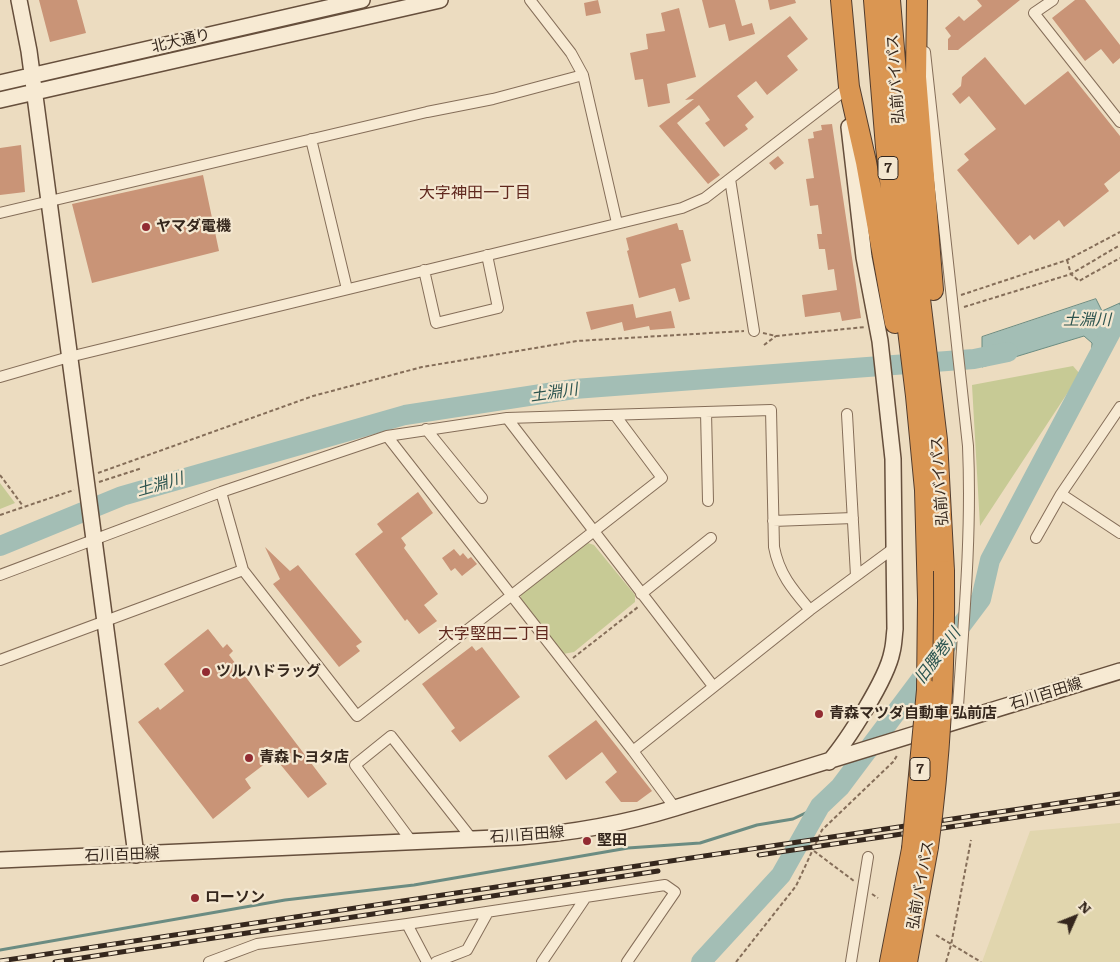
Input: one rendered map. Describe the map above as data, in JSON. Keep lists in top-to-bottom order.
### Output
{
  "streets": {
    "highway": ["弘前バイパス", "7"],
    "street": ["北大通り", "石川百田線"]
  },
  "districts": ["大字神田一丁目", "大字堅田二丁目"],
  "water": ["土淵川", "旧腰巻川"],
  "places": [
    "ヤマダ電機",
    "ツルハドラッグ",
    "青森マツダ自動車 弘前店",
    "青森トヨタ店",
    "堅田",
    "ローソン"
  ],
  "north": "top right"
}
